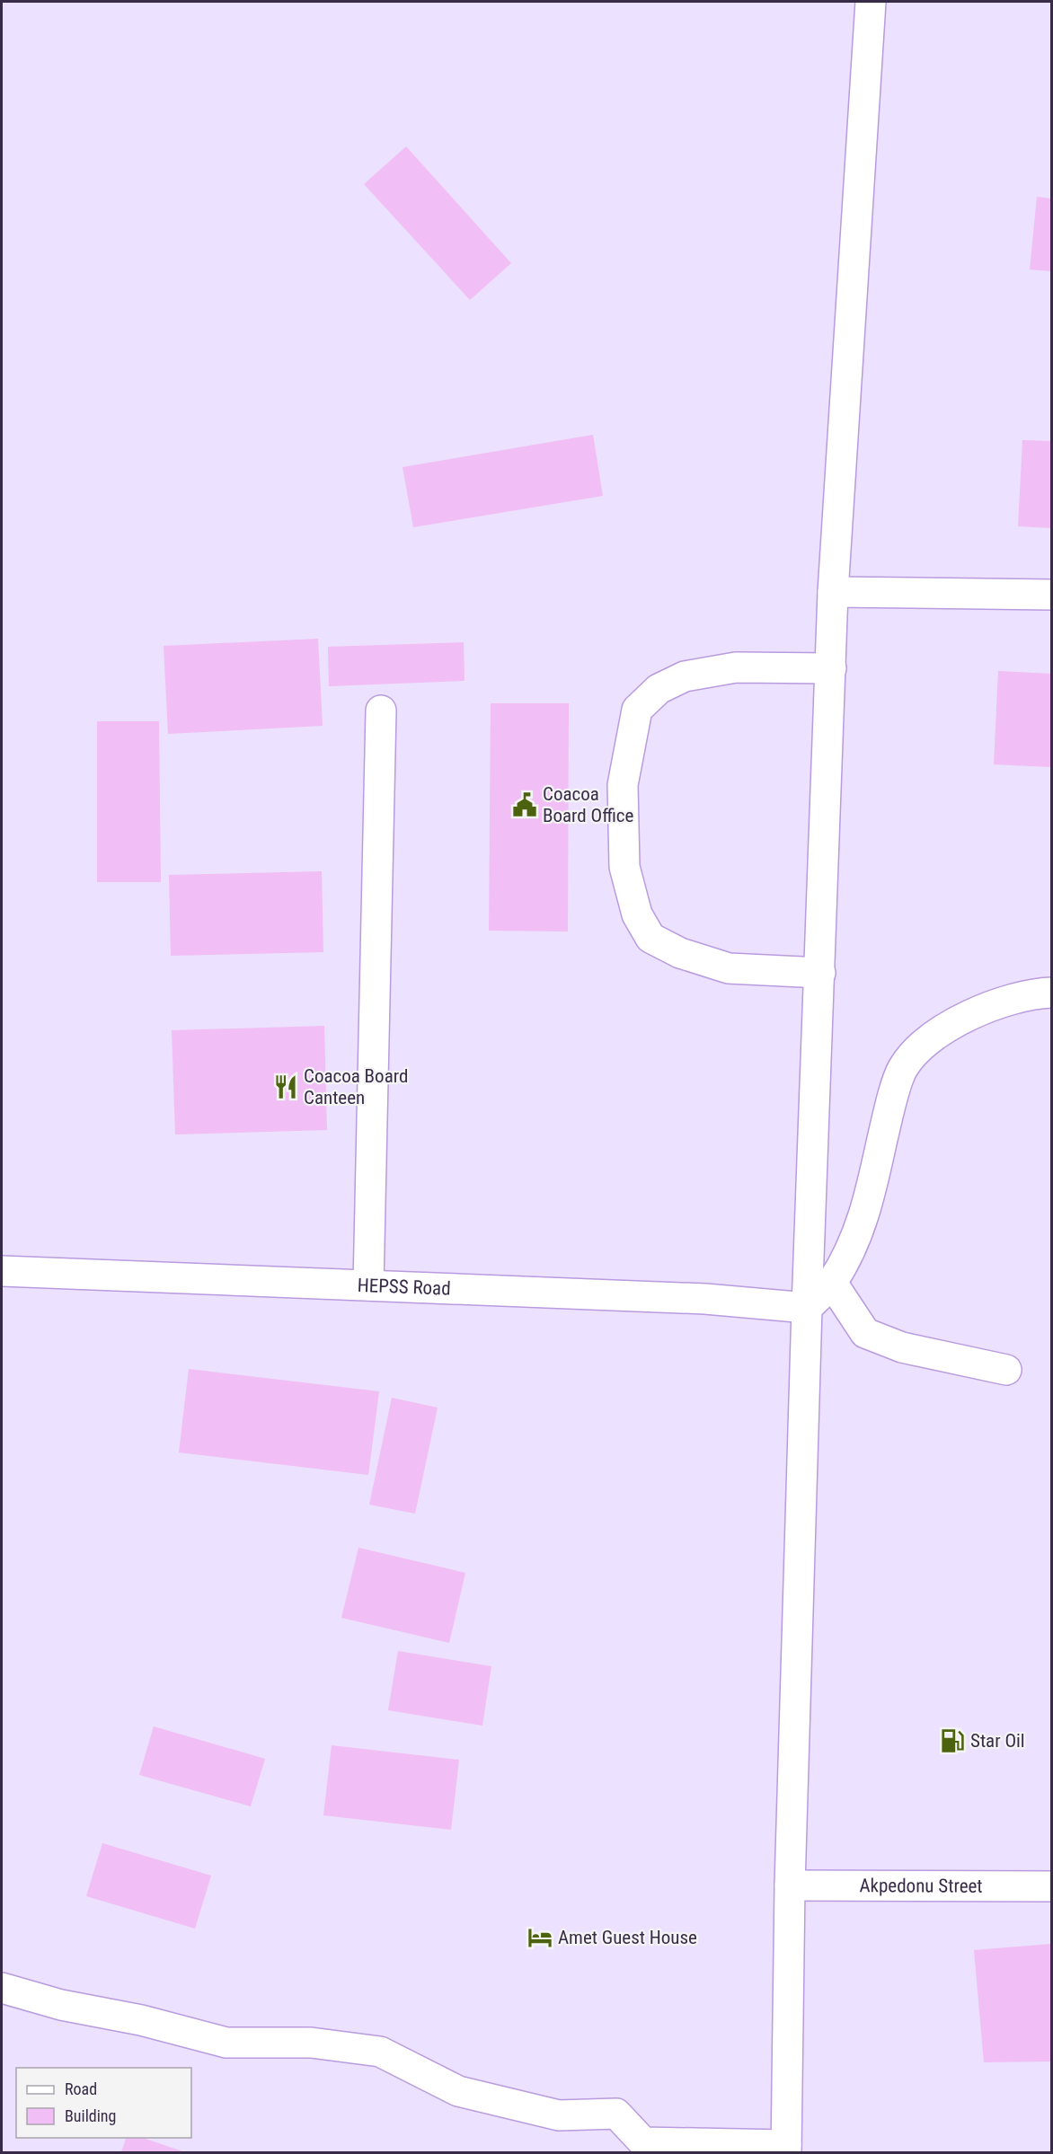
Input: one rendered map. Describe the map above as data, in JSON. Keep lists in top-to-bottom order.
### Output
{
  "streets": {
    "main road": ["HEPSS Road", "Akpedonu Street"]
  },
  "places": {
    "public building": ["Coacoa Board Office"],
    "restaurant": ["Coacoa Board Canteen"],
    "fuel station": ["Star Oil"],
    "hotel": ["Amet Guest House"]
  },
  "legend": ["Road", "Building"]
}
